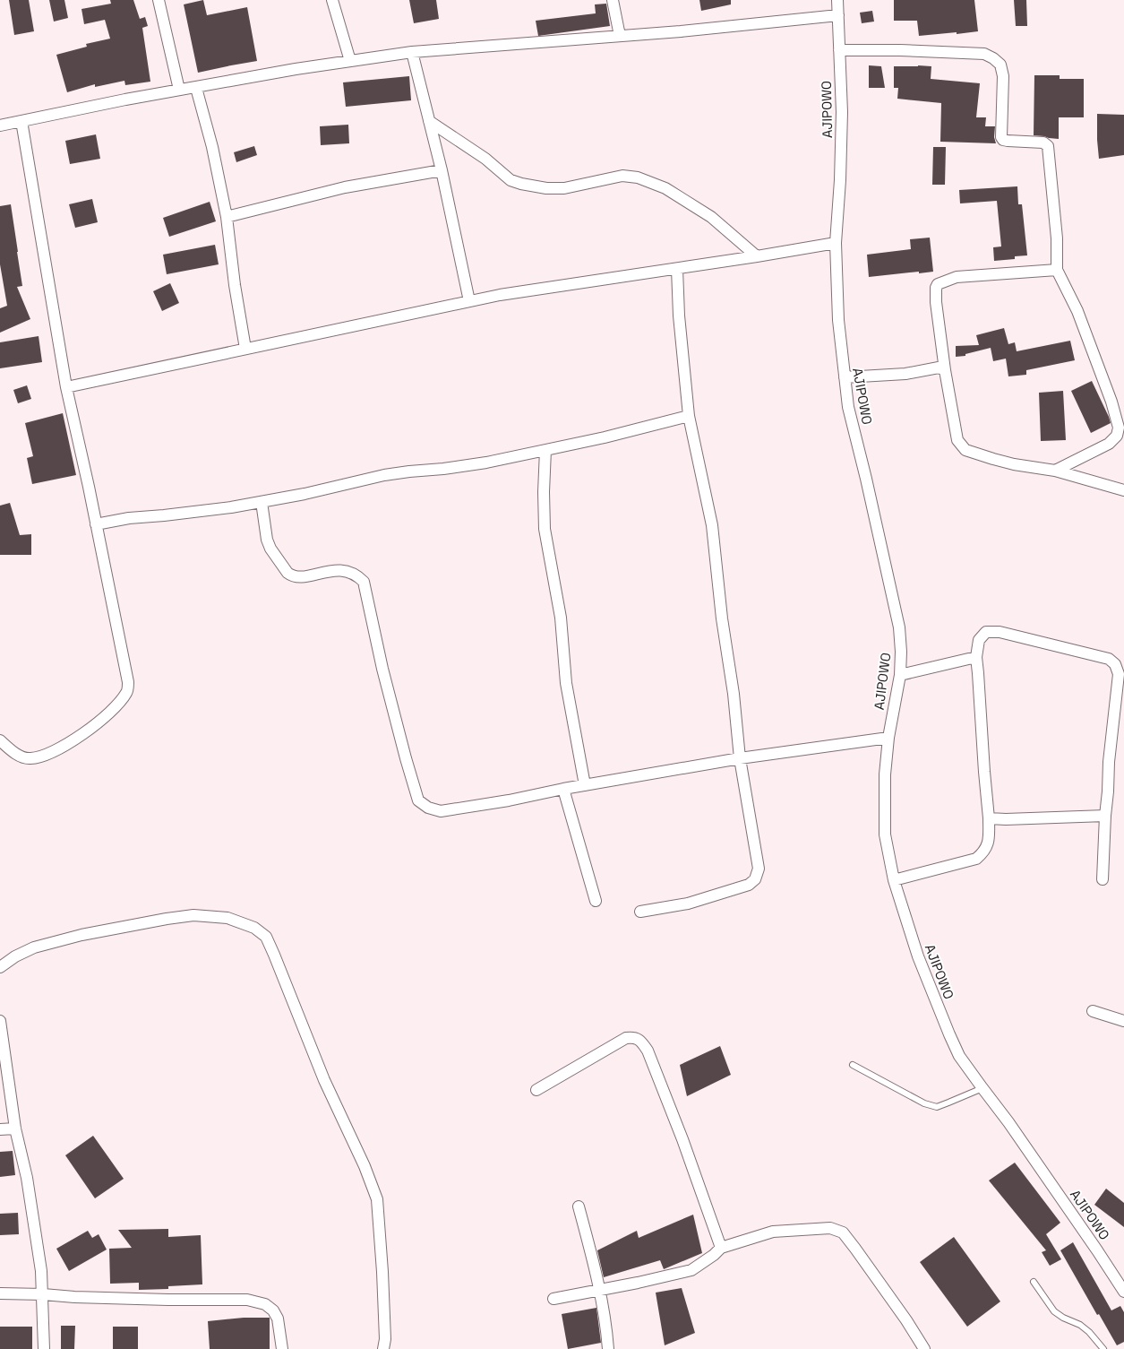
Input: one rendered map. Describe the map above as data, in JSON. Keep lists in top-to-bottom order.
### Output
{
  "streets": {
    "street": ["AJIPOWO"]
  }
}
